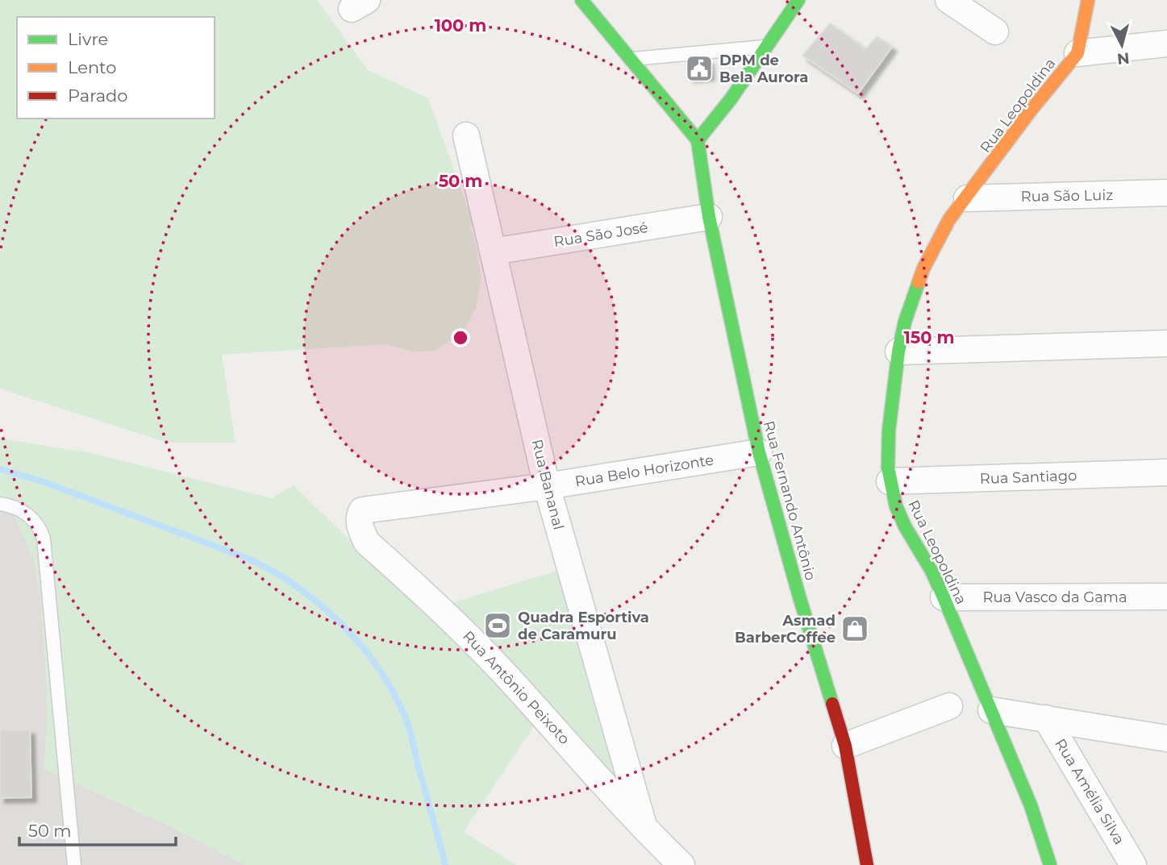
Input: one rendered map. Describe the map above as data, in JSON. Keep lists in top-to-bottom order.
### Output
{
  "streets": {
    "street": [
      "Rua Leopoldina",
      "Rua São Luiz",
      "Rua São José",
      "Rua Belo Horizonte",
      "Rua Santiago",
      "Rua Bananal",
      "Rua Fernando Antônio",
      "Rua Vasco da Gama",
      "Rua Antônio Peixoto",
      "Rua Amélia Silva"
    ]
  },
  "crossings": [
    ["Rua Leopoldina", "Rua São Luiz"],
    ["Rua Leopoldina", "Rua Santiago"],
    ["Rua Leopoldina", "Rua Vasco da Gama"],
    ["Rua São José", "Rua Bananal"],
    ["Rua São José", "Rua Fernando Antônio"],
    ["Rua Belo Horizonte", "Rua Bananal"],
    ["Rua Belo Horizonte", "Rua Fernando Antônio"],
    ["Rua Belo Horizonte", "Rua Antônio Peixoto"],
    ["Rua Bananal", "Rua Antônio Peixoto"]
  ],
  "places": {
    "public building": ["DPM de Bela Aurora"],
    "sports": ["Quadra Esportiva de Caramuru"],
    "shop": ["Asmad BarberCoffee"]
  },
  "legend": ["Livre", "Lento", "Parado"],
  "scale_bar": "50 m",
  "north": "bottom",
  "rings": ["100 m", "50 m", "150 m"]
}
